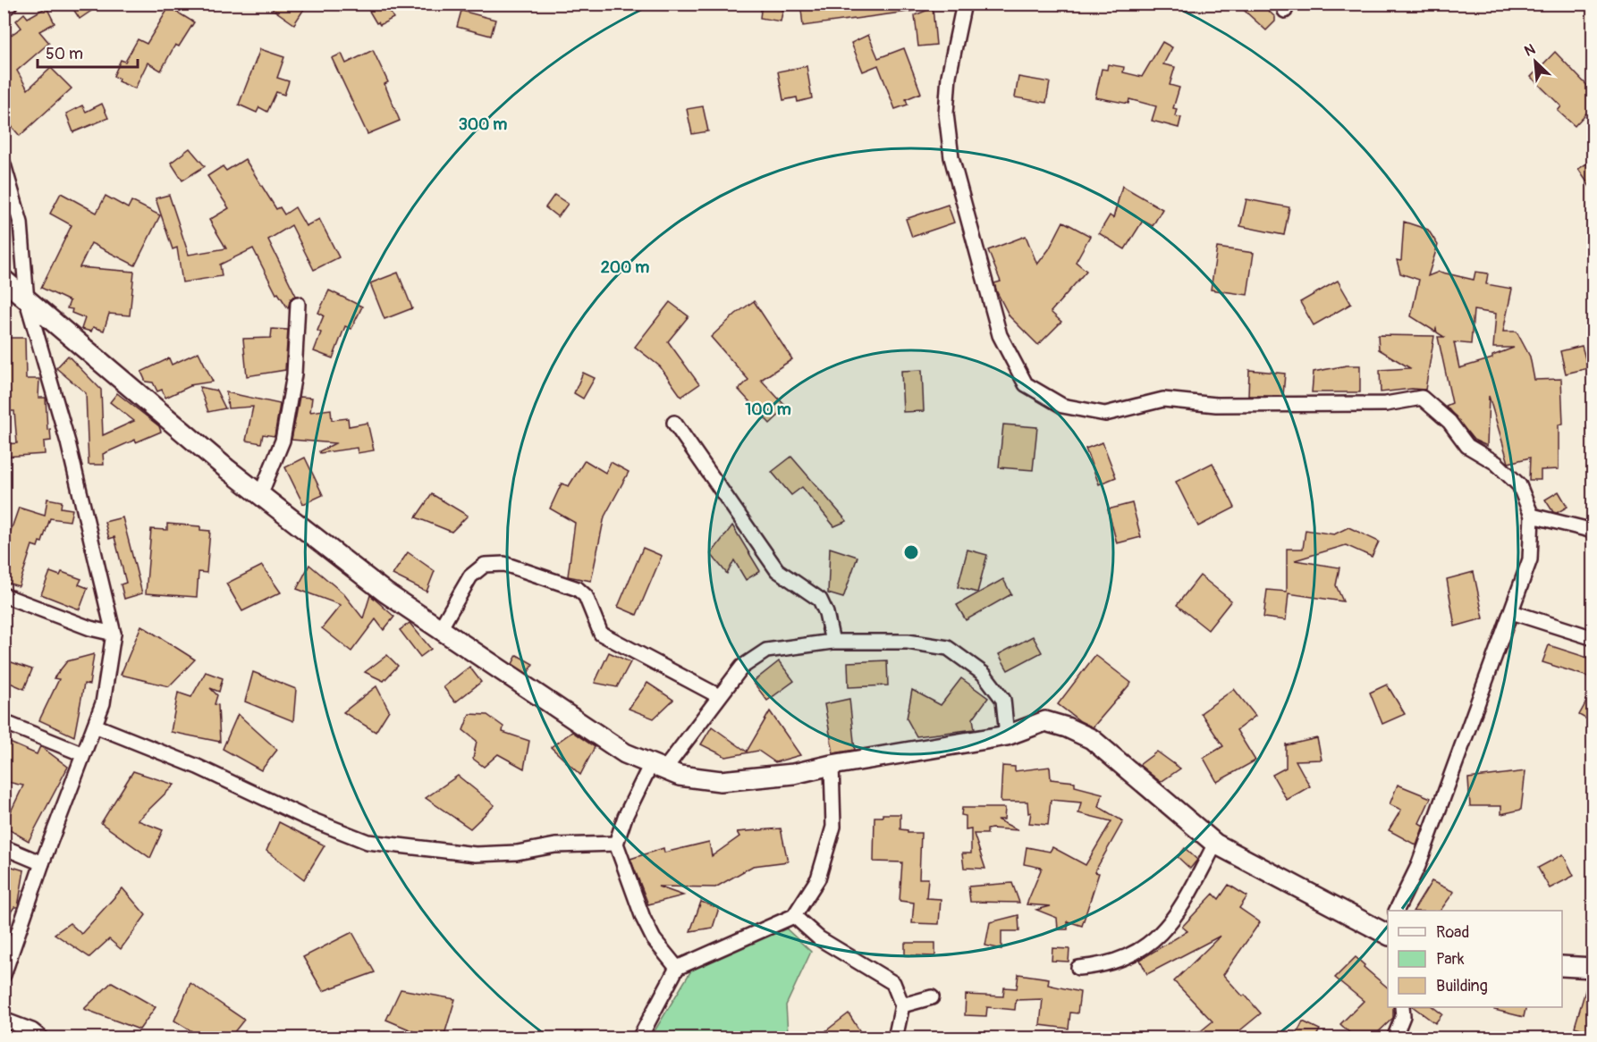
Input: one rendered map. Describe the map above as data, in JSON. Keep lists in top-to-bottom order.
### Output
{
  "legend": ["Road", "Park", "Building"],
  "scale_bar": "50 m",
  "north": "top left",
  "rings": ["300 m", "200 m", "100 m"]
}
